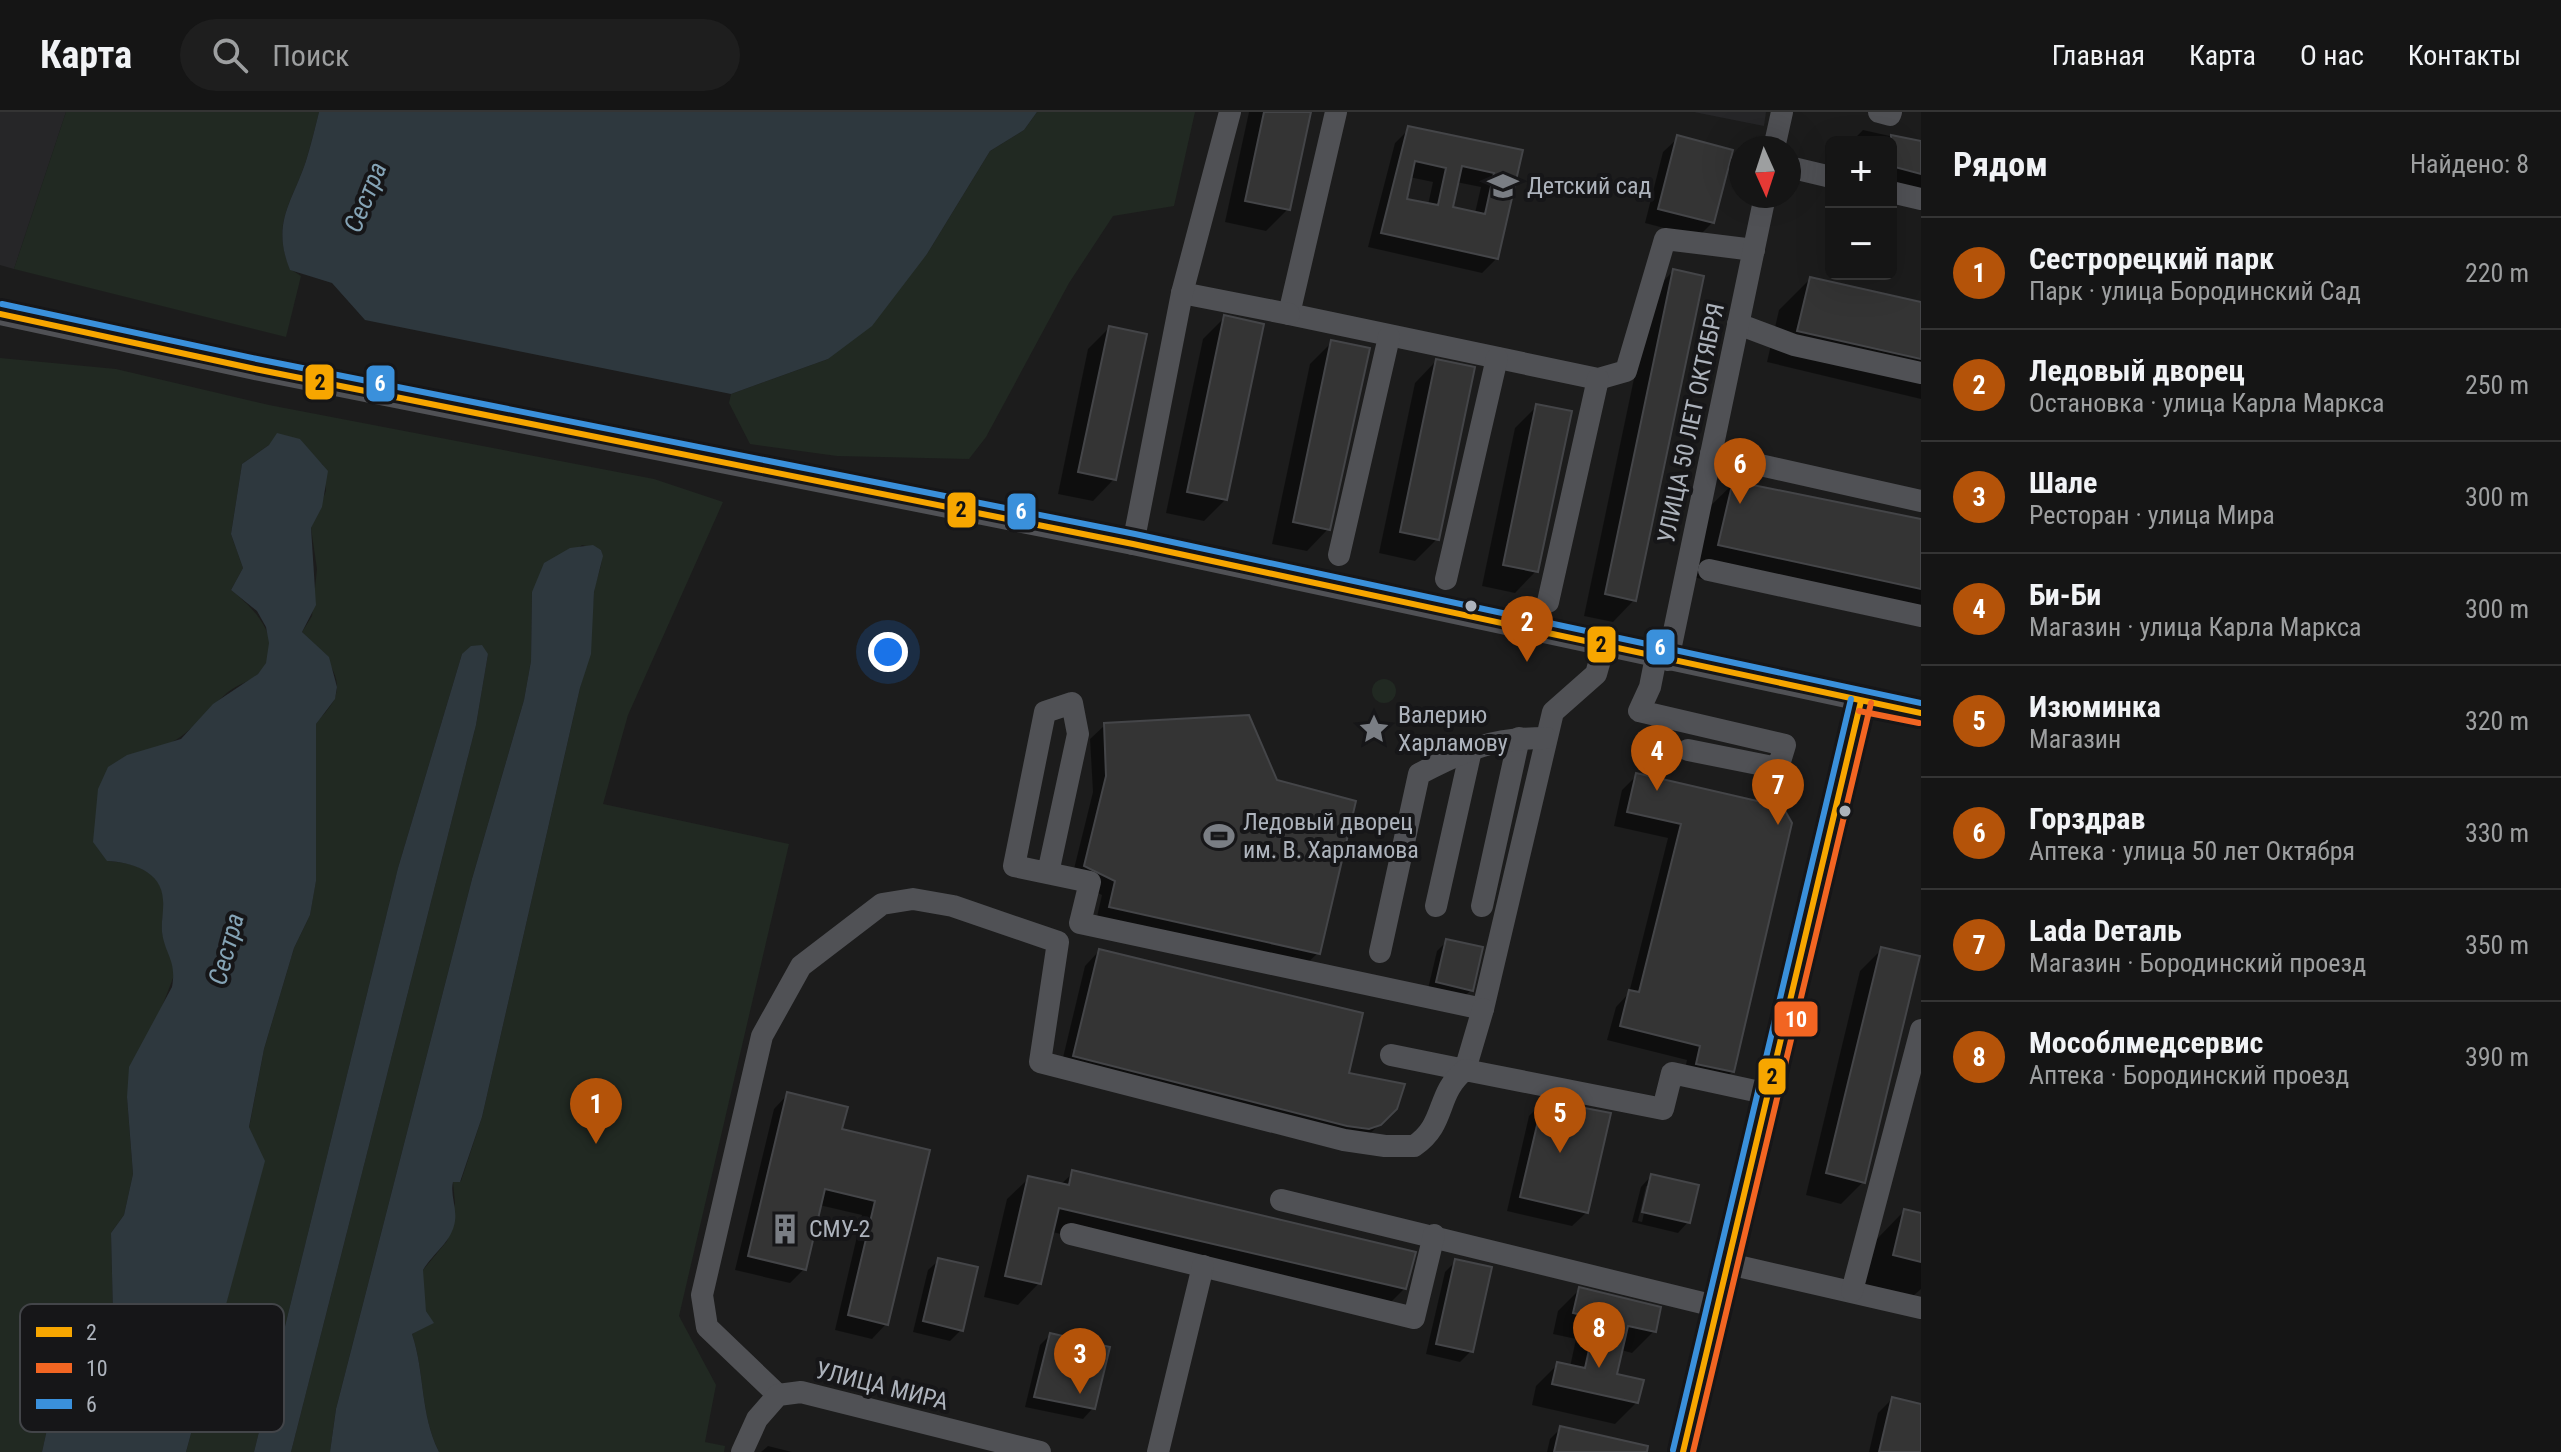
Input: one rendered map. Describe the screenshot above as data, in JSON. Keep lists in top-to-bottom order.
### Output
{
  "streets": {
    "street": ["УЛИЦА 50 ЛЕТ ОКТЯБРЯ", "УЛИЦА МИРА"]
  },
  "water": ["Сестра"],
  "places": {
    "school or university": ["Детский сад"],
    "place": ["Валерию Харламову"],
    "sports": ["Ледовый дворец им. В. Харламова"],
    "building": ["СМУ-2"]
  },
  "lines": ["transit line 6", "transit line 2", "transit line 10"],
  "legend": ["2", "10", "6"],
  "north": "bottom",
  "page": {
    "header": "Карта",
    "search": "Поиск",
    "nav": [
      "Главная",
      "Карта",
      "О нас",
      "Контакты"
    ],
    "heading": ["Рядом", "Найдено: 8"],
    "map_buttons": ["+", "−"],
    "list": [
      {
        "mark": "1",
        "name": "Сестрорецкий парк",
        "note": "Парк · улица Бородинский Сад",
        "value": "220 m"
      },
      {
        "mark": "2",
        "name": "Ледовый дворец",
        "note": "Остановка · улица Карла Маркса",
        "value": "250 m"
      },
      {
        "mark": "3",
        "name": "Шале",
        "note": "Ресторан · улица Мира",
        "value": "300 m"
      },
      {
        "mark": "4",
        "name": "Би-Би",
        "note": "Магазин · улица Карла Маркса",
        "value": "300 m"
      },
      {
        "mark": "5",
        "name": "Изюминка",
        "note": "Магазин",
        "value": "320 m"
      },
      {
        "mark": "6",
        "name": "Горздрав",
        "note": "Аптека · улица 50 лет Октября",
        "value": "330 m"
      },
      {
        "mark": "7",
        "name": "Lada Dеталь",
        "note": "Магазин · Бородинский проезд",
        "value": "350 m"
      },
      {
        "mark": "8",
        "name": "Мособлмедсервис",
        "note": "Аптека · Бородинский проезд",
        "value": "390 m"
      }
    ],
    "pins": [
      "6",
      "2",
      "4",
      "7",
      "1",
      "5",
      "8",
      "3"
    ]
  }
}
